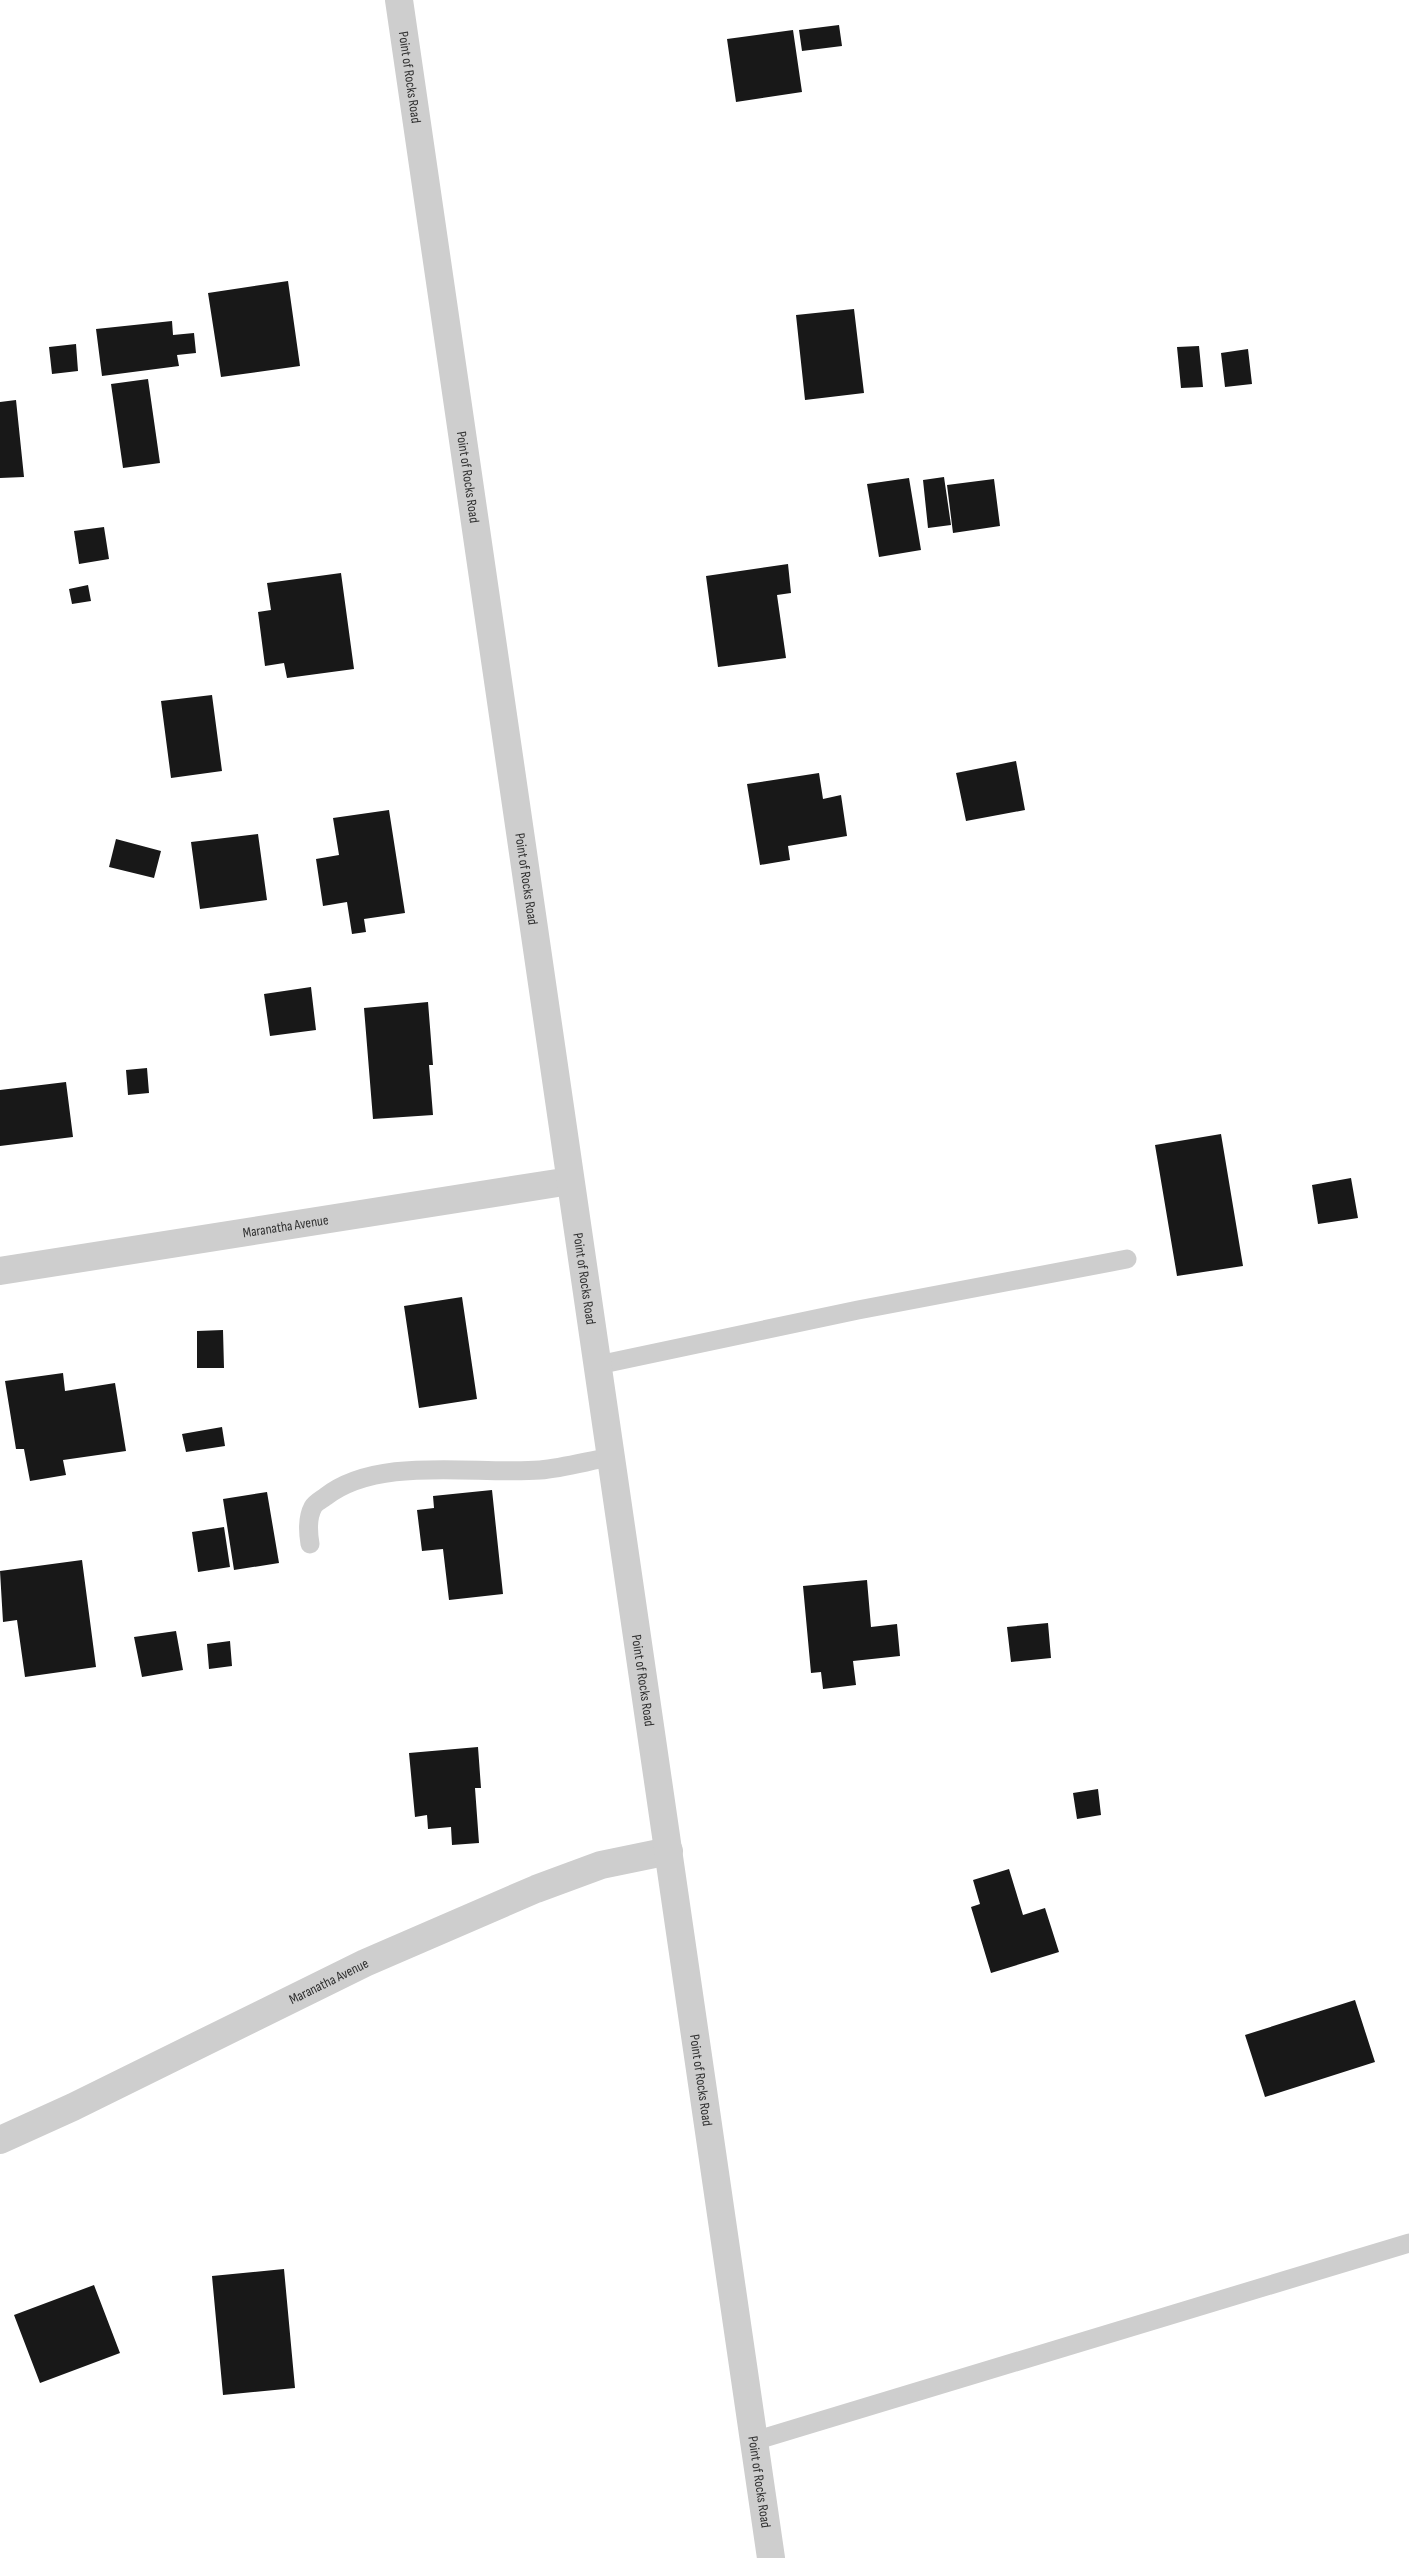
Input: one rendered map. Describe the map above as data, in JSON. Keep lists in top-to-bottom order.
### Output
{
  "streets": {
    "street": ["Point of Rocks Road", "Maranatha Avenue"]
  },
  "crossings": [
    ["Point of Rocks Road", "Maranatha Avenue"]
  ]
}
